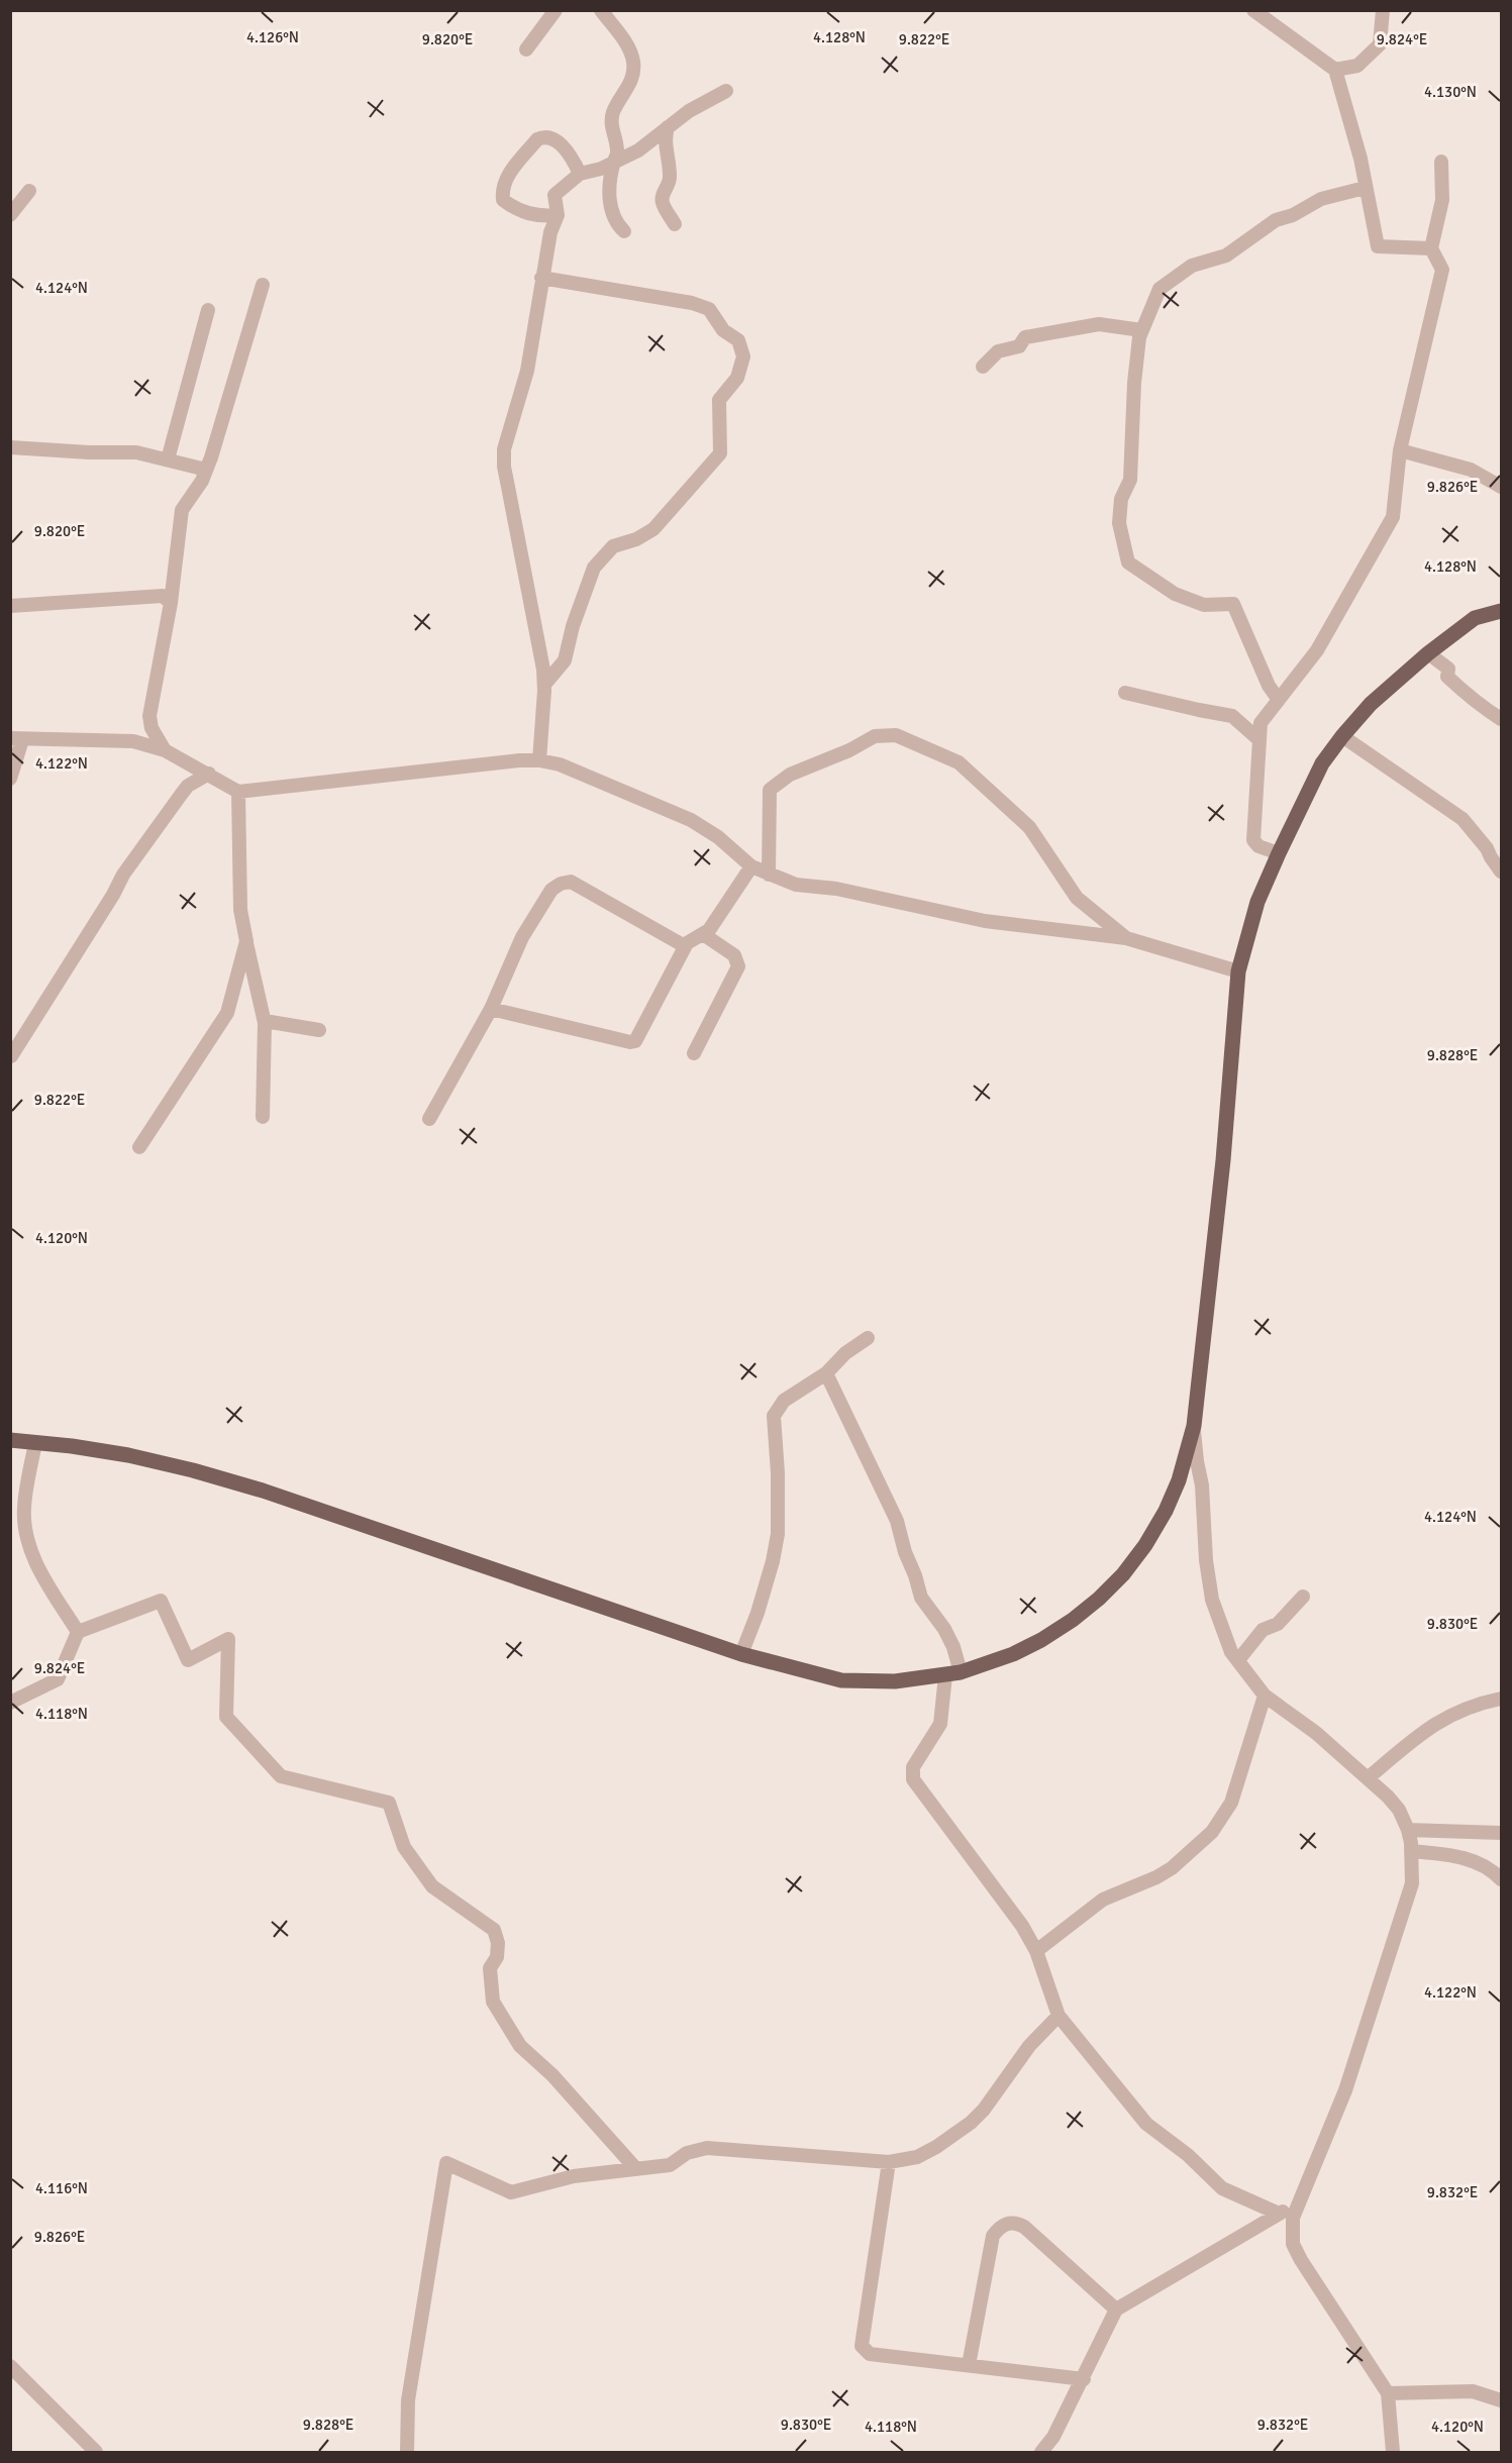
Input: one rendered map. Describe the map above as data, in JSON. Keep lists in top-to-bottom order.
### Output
{
  "coordinates": [
    "4.126°N",
    "4.128°N",
    "9.820°E",
    "9.822°E",
    "9.824°E",
    "4.130°N",
    "4.124°N",
    "9.826°E",
    "4.122°N",
    "9.828°E",
    "4.120°N",
    "9.830°E",
    "4.118°N",
    "4.116°N",
    "9.832°E"
  ]
}
